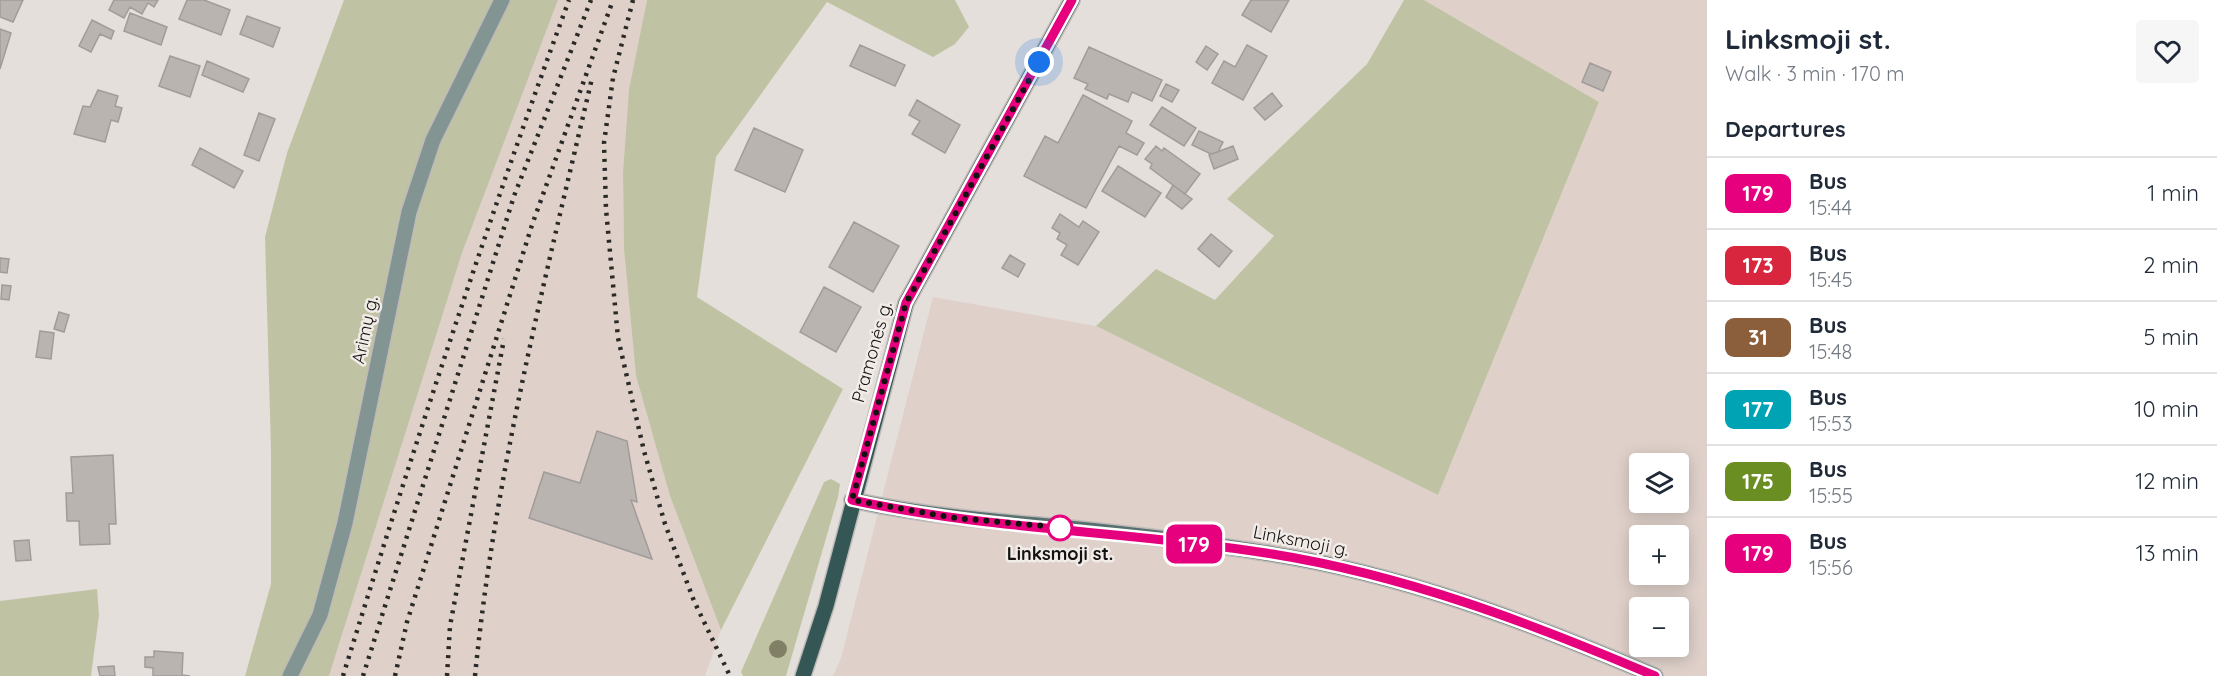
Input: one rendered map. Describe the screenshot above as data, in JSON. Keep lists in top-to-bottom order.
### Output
{
  "streets": {
    "main road": ["Pramonės g.", "Linksmoji g."],
    "street": ["Arimų g."]
  },
  "crossings": [
    ["Pramonės g.", "Linksmoji g."]
  ],
  "places": ["Linksmoji st."],
  "lines": ["bus line 179"],
  "page": {
    "on_map": "179",
    "heading": [
      ["Linksmoji st.", "Walk · 3 min · 170 m"],
      "Departures"
    ],
    "list": [
      {
        "mark": "179",
        "name": "Bus",
        "note": "15:44",
        "value": "1 min"
      },
      {
        "mark": "173",
        "name": "Bus",
        "note": "15:45",
        "value": "2 min"
      },
      {
        "mark": "31",
        "name": "Bus",
        "note": "15:48",
        "value": "5 min"
      },
      {
        "mark": "177",
        "name": "Bus",
        "note": "15:53",
        "value": "10 min"
      },
      {
        "mark": "175",
        "name": "Bus",
        "note": "15:55",
        "value": "12 min"
      },
      {
        "mark": "179",
        "name": "Bus",
        "note": "15:56",
        "value": "13 min"
      }
    ],
    "map_buttons": ["+", "−"]
  }
}
